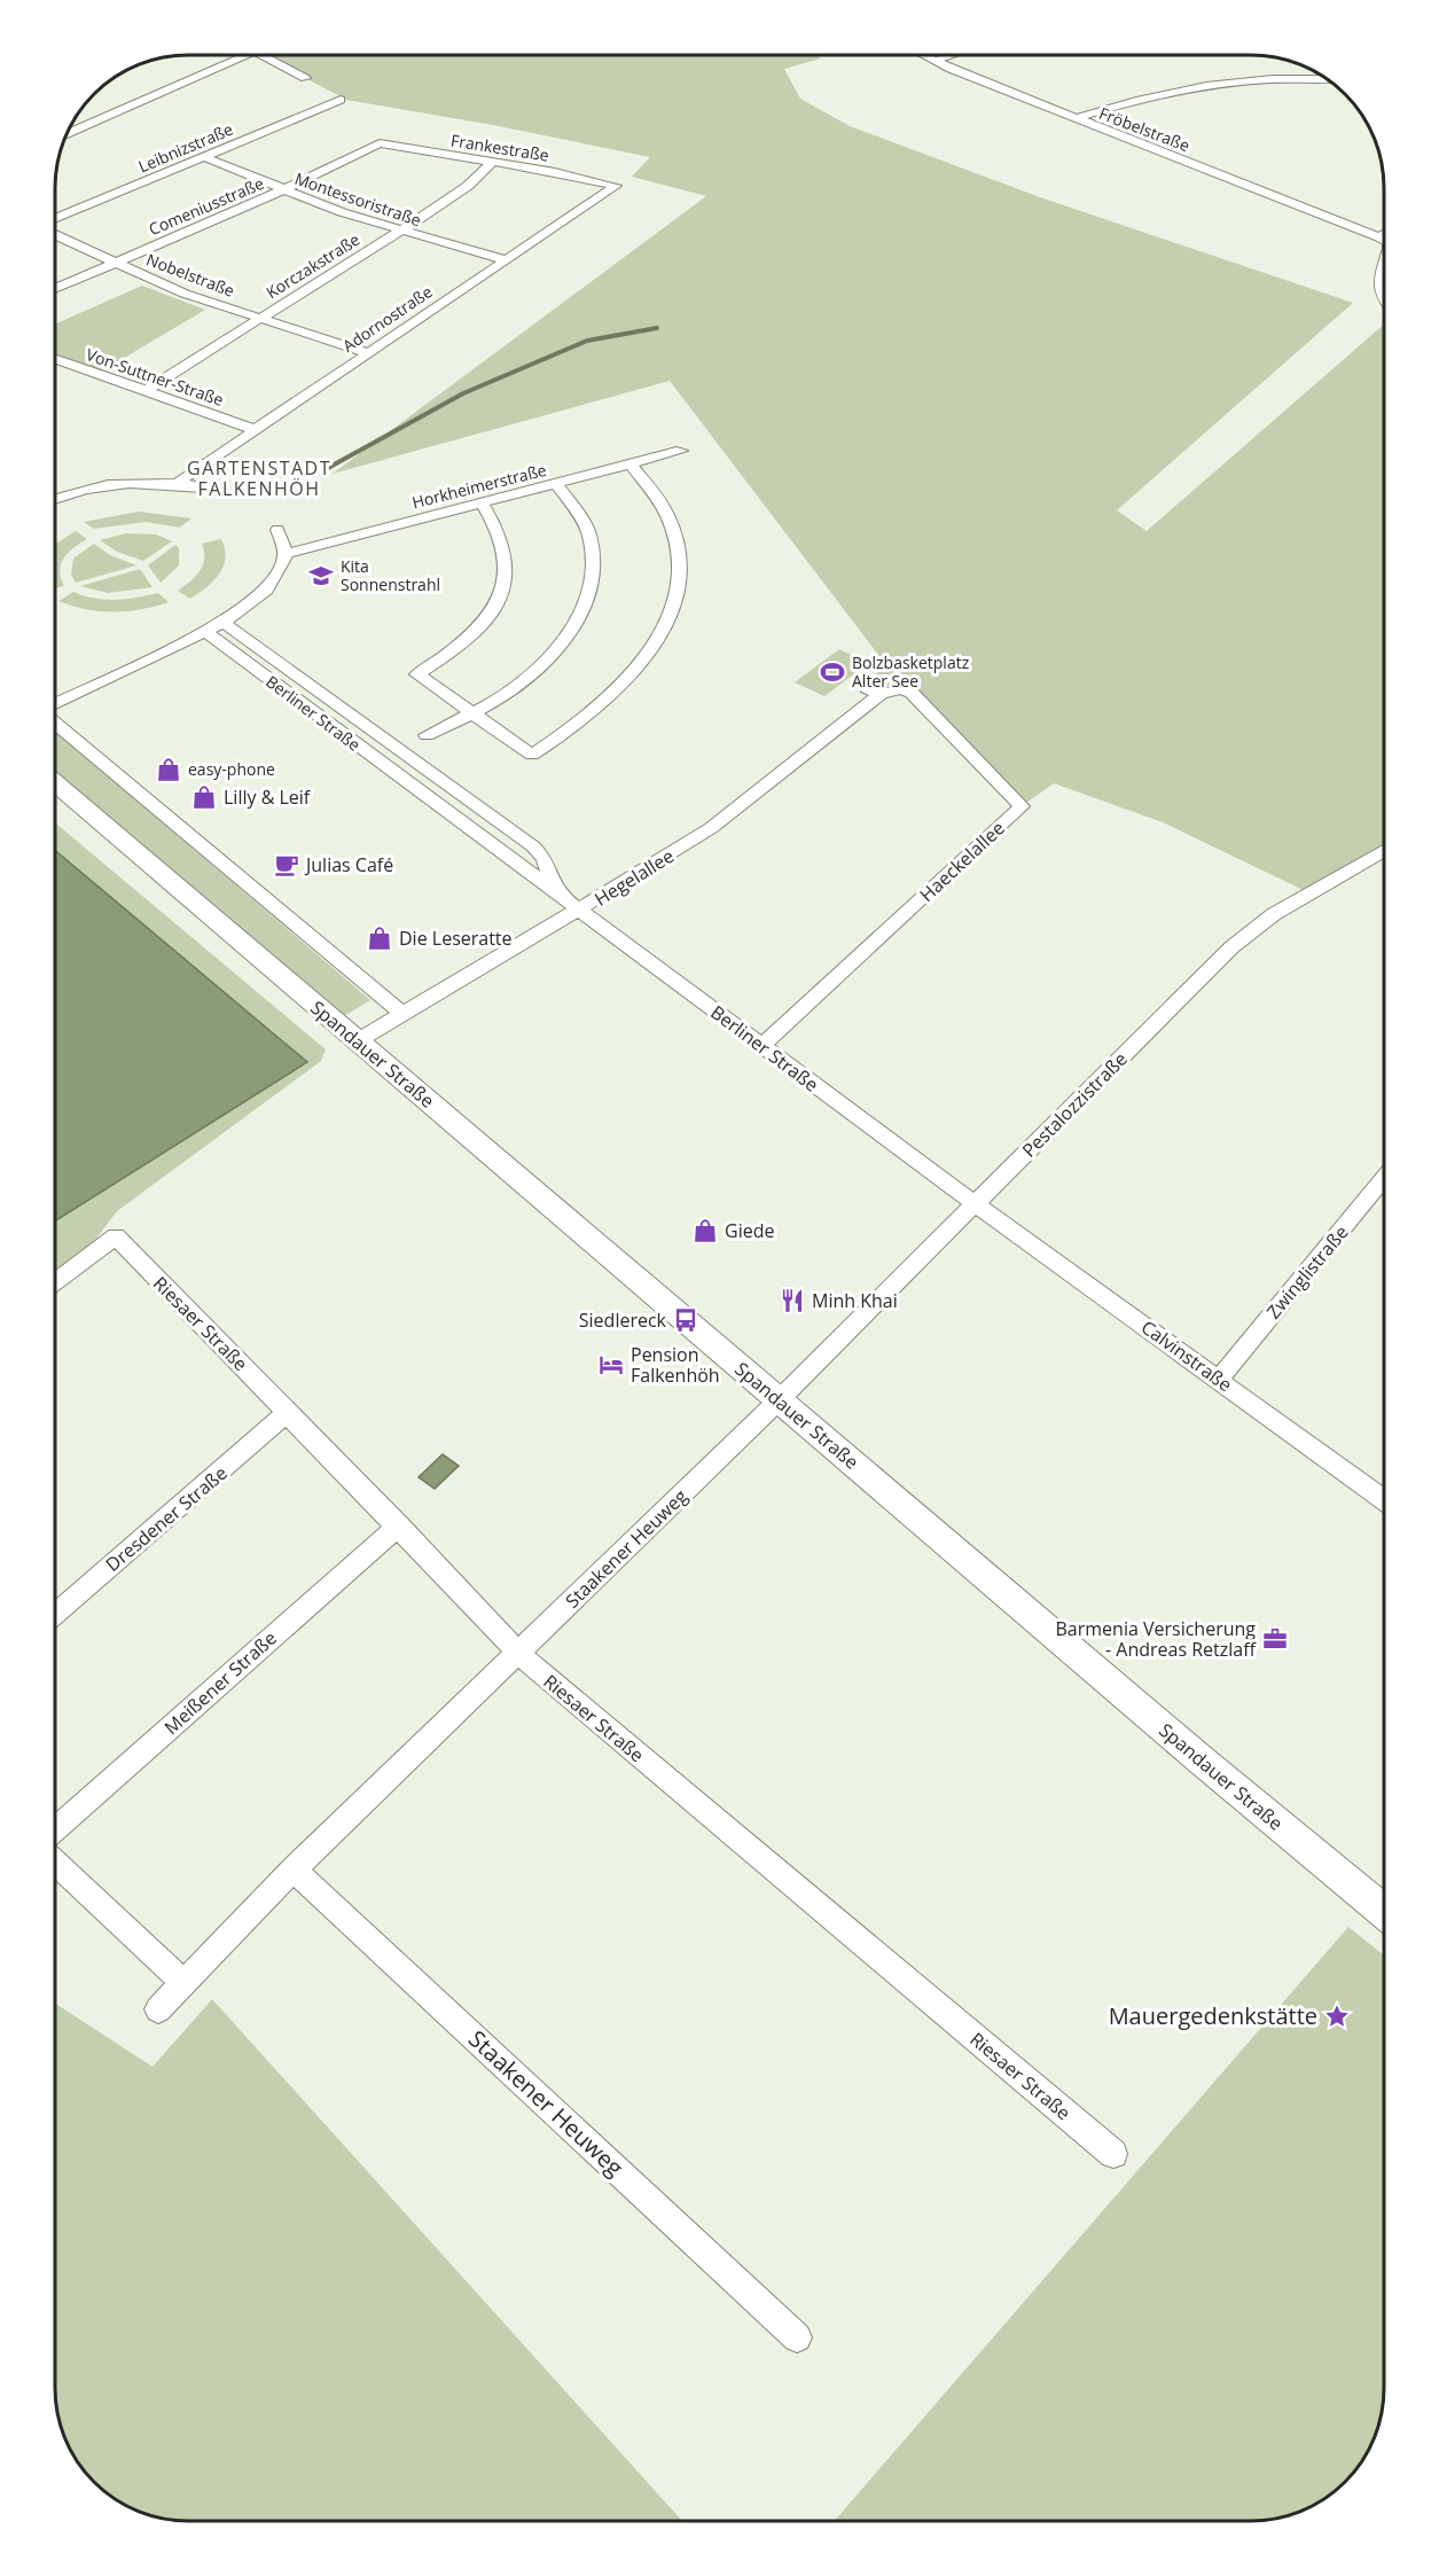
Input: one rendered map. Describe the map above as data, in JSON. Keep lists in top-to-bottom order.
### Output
{
  "streets": {
    "main road": ["Spandauer Straße"],
    "street": [
      "Fröbelstraße",
      "Leibnizstraße",
      "Frankestraße",
      "Montessoristraße",
      "Comeniusstraße",
      "Korczakstraße",
      "Nobelstraße",
      "Adornostraße",
      "Von-Suttner-Straße",
      "Horkheimerstraße",
      "Berliner Straße",
      "Haeckelallee",
      "Hegelallee",
      "Pestalozzistraße",
      "Zwinglistraße",
      "Riesaer Straße",
      "Calvinstraße",
      "Dresdener Straße",
      "Staakener Heuweg",
      "Meißener Straße"
    ]
  },
  "crossings": [
    ["Leibnizstraße", "Montessoristraße"],
    ["Frankestraße", "Comeniusstraße"],
    ["Frankestraße", "Korczakstraße"],
    ["Frankestraße", "Adornostraße"],
    ["Montessoristraße", "Comeniusstraße"],
    ["Montessoristraße", "Korczakstraße"],
    ["Montessoristraße", "Adornostraße"],
    ["Comeniusstraße", "Nobelstraße"],
    ["Korczakstraße", "Nobelstraße"],
    ["Korczakstraße", "Von-Suttner-Straße"],
    ["Nobelstraße", "Adornostraße"],
    ["Adornostraße", "Von-Suttner-Straße"],
    ["Berliner Straße", "Haeckelallee"],
    ["Berliner Straße", "Hegelallee"],
    ["Berliner Straße", "Pestalozzistraße"],
    ["Berliner Straße", "Calvinstraße"],
    ["Haeckelallee", "Hegelallee"],
    ["Hegelallee", "Spandauer Straße"],
    ["Spandauer Straße", "Pestalozzistraße"],
    ["Spandauer Straße", "Staakener Heuweg"],
    ["Pestalozzistraße", "Calvinstraße"],
    ["Pestalozzistraße", "Staakener Heuweg"],
    ["Zwinglistraße", "Calvinstraße"],
    ["Riesaer Straße", "Dresdener Straße"],
    ["Riesaer Straße", "Staakener Heuweg"],
    ["Riesaer Straße", "Meißener Straße"]
  ],
  "districts": ["GARTENSTADT FALKENHÖH"],
  "places": {
    "school or university": ["Kita Sonnenstrahl"],
    "sports": ["Bolzbasketplatz Alter See"],
    "shop": [
      "easy-phone",
      "Lilly & Leif",
      "Die Leseratte",
      "Giede"
    ],
    "cafe": ["Julias Café"],
    "restaurant": ["Minh Khai"],
    "bus stop": ["Siedlereck"],
    "hotel": ["Pension Falkenhöh"],
    "office": ["Barmenia Versicherung - Andreas Retzlaff"],
    "place": ["Mauergedenkstätte"]
  }
}
